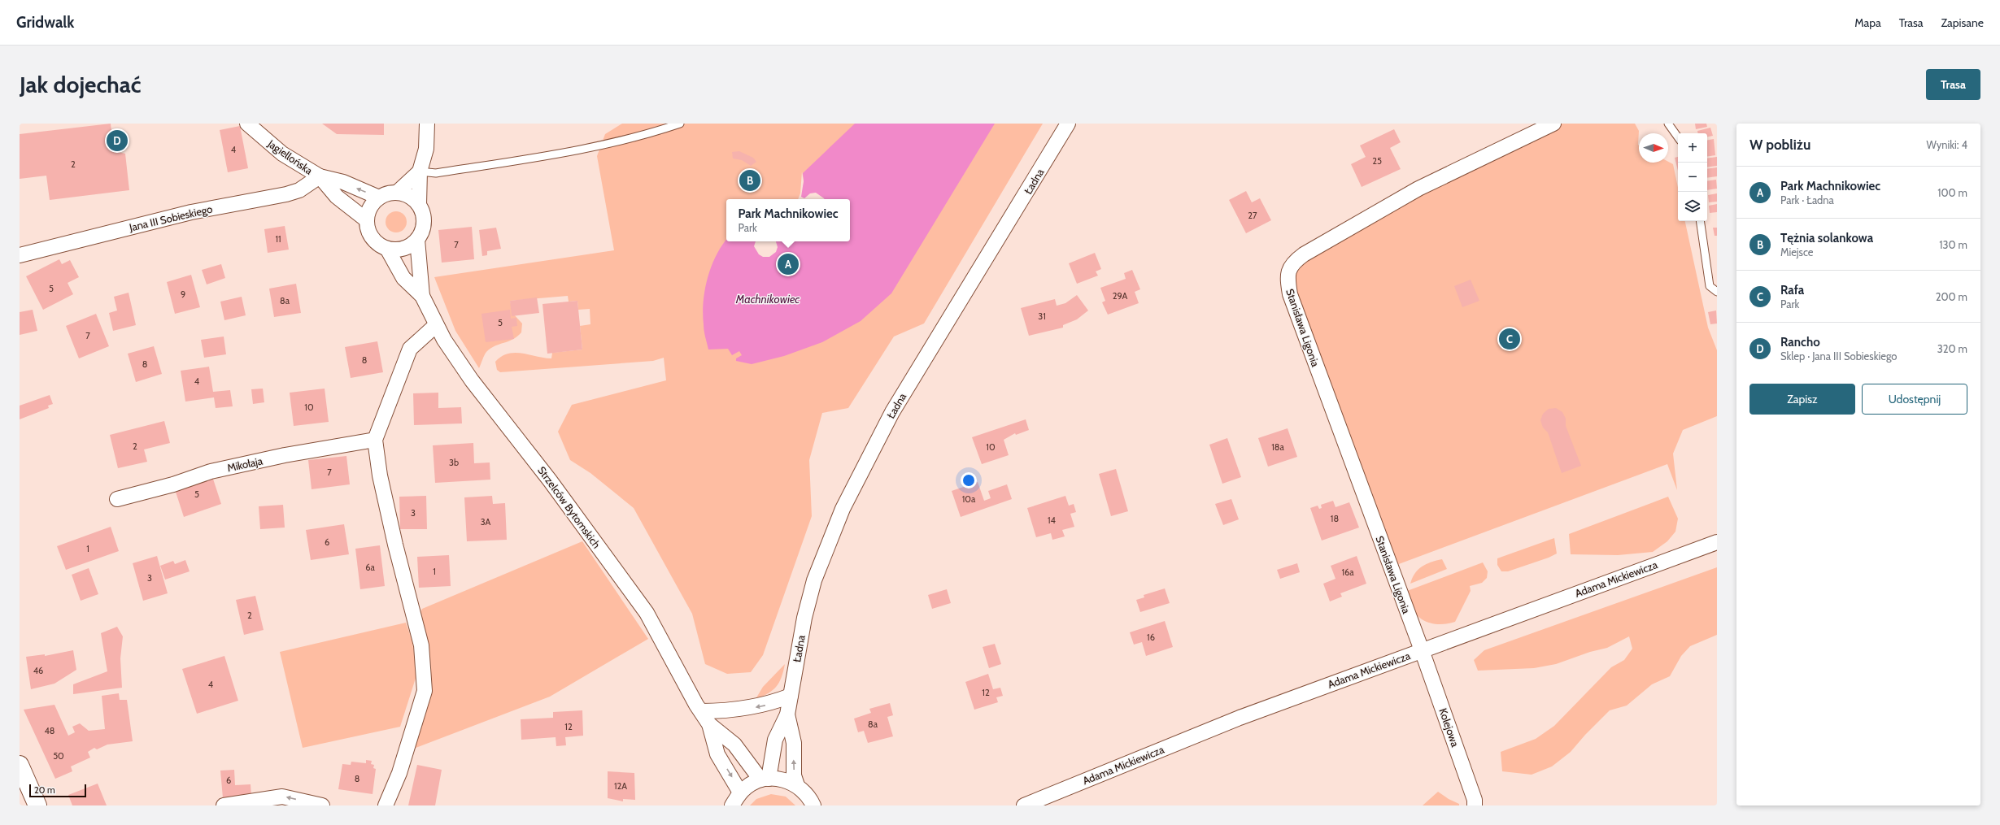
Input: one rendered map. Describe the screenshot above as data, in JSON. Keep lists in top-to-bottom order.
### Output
{
  "streets": {
    "street": [
      "Jagiellońska",
      "Ładna",
      "Jana III Sobieskiego",
      "Stanisława Ligonia",
      "Mikołaja",
      "Strzelców Bytomskich",
      "Adama Mickiewicza",
      "Kolejowa"
    ]
  },
  "crossings": [
    ["Jagiellońska", "Jana III Sobieskiego"],
    ["Ładna", "Strzelców Bytomskich"],
    ["Stanisława Ligonia", "Adama Mickiewicza"],
    ["Stanisława Ligonia", "Kolejowa"],
    ["Adama Mickiewicza", "Kolejowa"]
  ],
  "water": ["Machnikowiec"],
  "house_numbers": [
    "4",
    "25",
    "2",
    "27",
    "11",
    "7",
    "5",
    "9",
    "29A",
    "8a",
    "31",
    "5",
    "7",
    "8",
    "8",
    "4",
    "10",
    "2",
    "10",
    "18a",
    "3b",
    "7",
    "5",
    "10a",
    "3",
    "18",
    "14",
    "3A",
    "6",
    "1",
    "6a",
    "1",
    "16a",
    "3",
    "2",
    "16",
    "46",
    "4",
    "12",
    "8a",
    "12",
    "48",
    "50",
    "8",
    "6",
    "12A"
  ],
  "scale_bar": "20 m",
  "north": "right",
  "page": {
    "header": "Gridwalk",
    "nav": ["Mapa", "Trasa", "Zapisane"],
    "buttons": [
      "Trasa",
      ["Zapisz", "Udostępnij"]
    ],
    "title": "Jak dojechać",
    "heading": ["W pobliżu", "Wyniki: 4"],
    "pins": [
      "D",
      "B",
      "A",
      "C"
    ],
    "map_buttons": ["+", "−"],
    "list": [
      {
        "mark": "A",
        "name": "Park Machnikowiec",
        "note": "Park · Ładna",
        "value": "100 m"
      },
      {
        "mark": "B",
        "name": "Tężnia solankowa",
        "note": "Miejsce",
        "value": "130 m"
      },
      {
        "mark": "C",
        "name": "Rafa",
        "note": "Park",
        "value": "200 m"
      },
      {
        "mark": "D",
        "name": "Rancho",
        "note": "Sklep · Jana III Sobieskiego",
        "value": "320 m"
      }
    ],
    "popup": ["Park Machnikowiec", "Park"],
    "scale": "20 m"
  }
}
